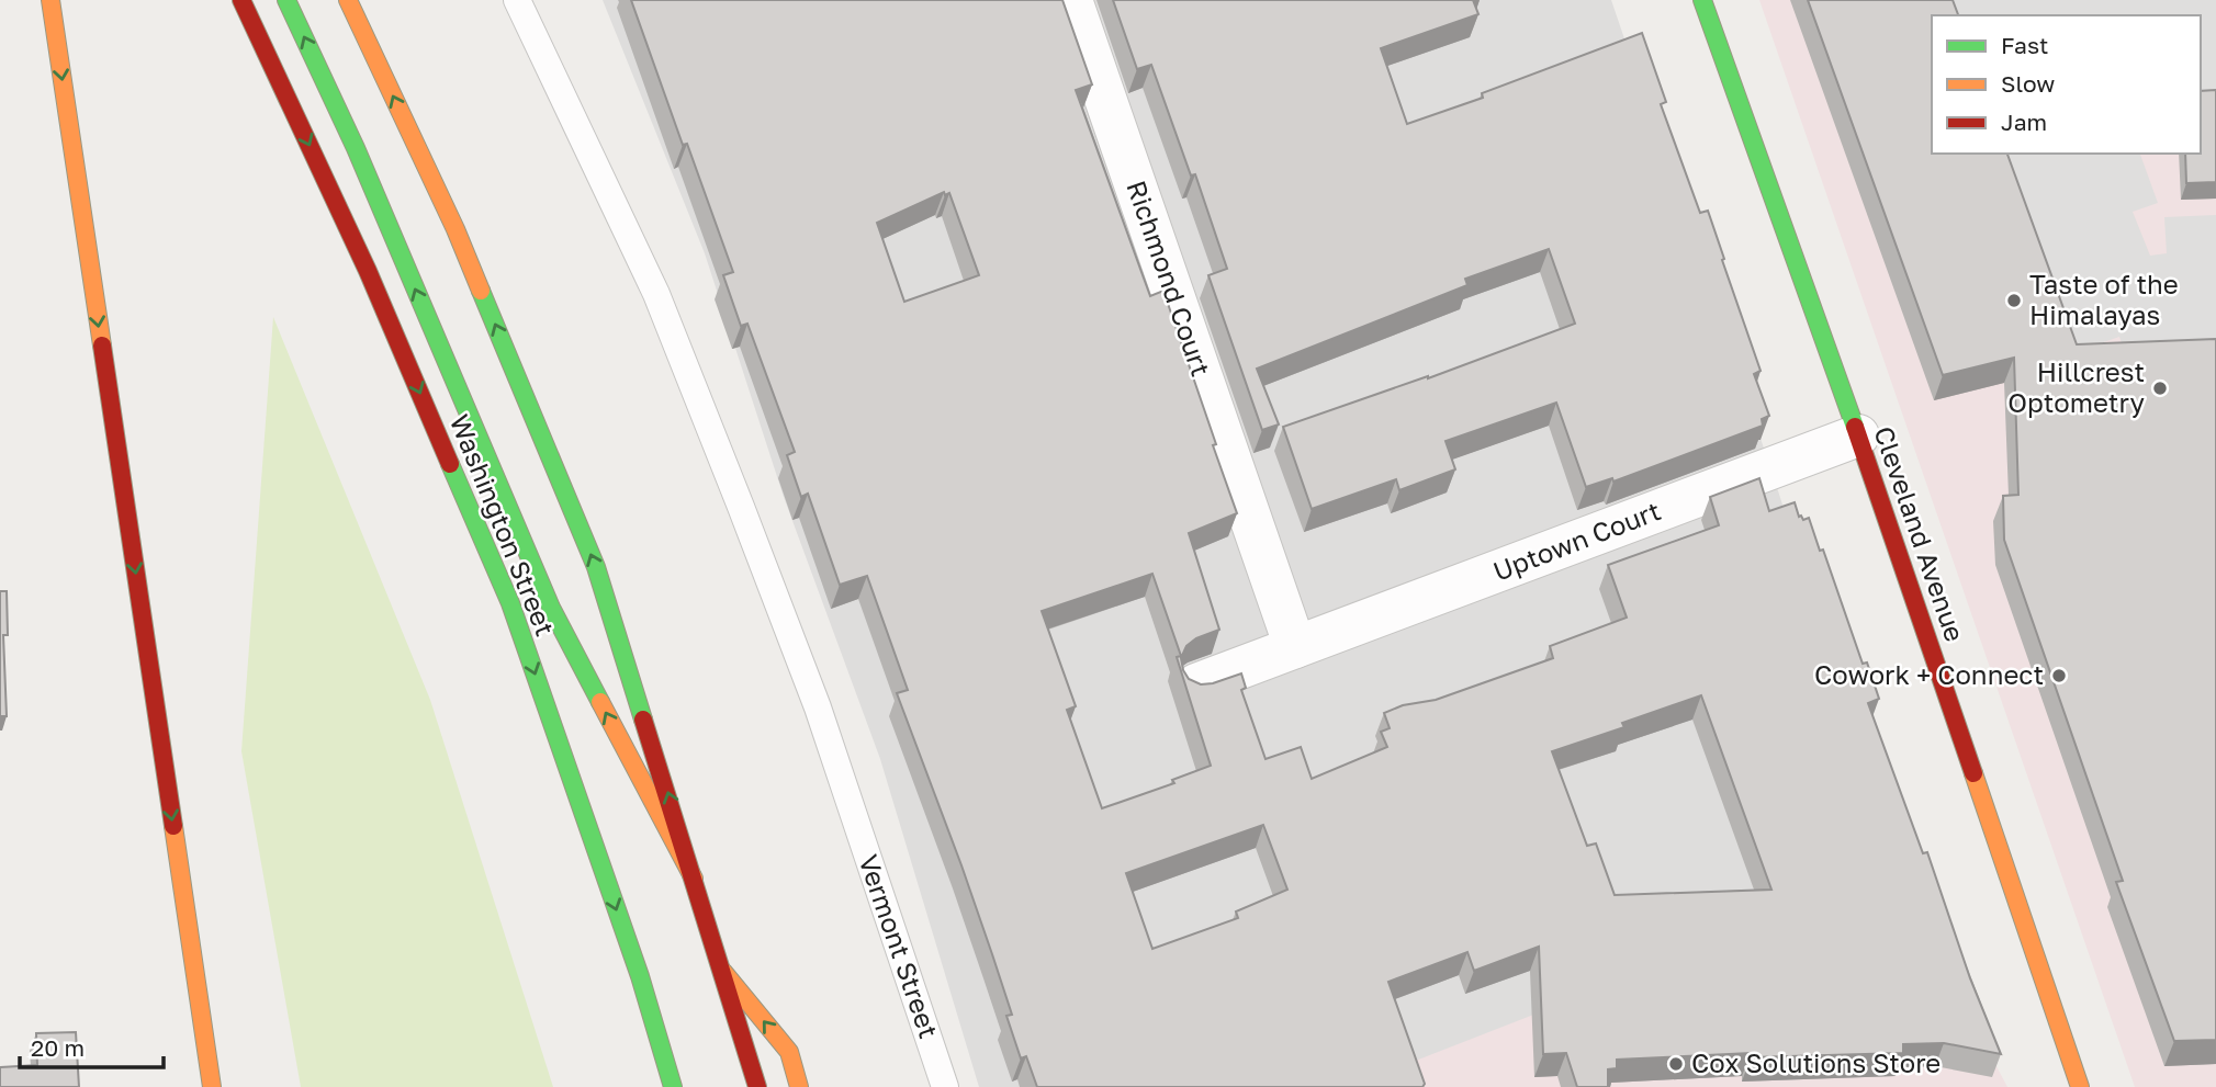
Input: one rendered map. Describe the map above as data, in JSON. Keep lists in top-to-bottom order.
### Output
{
  "streets": {
    "main road": ["Washington Street", "Cleveland Avenue"],
    "street": ["Richmond Court", "Uptown Court"],
    "lane": ["Vermont Street"]
  },
  "crossings": [
    ["Richmond Court", "Uptown Court"],
    ["Cleveland Avenue", "Uptown Court"]
  ],
  "places": [
    "Taste of the Himalayas",
    "Hillcrest Optometry",
    "Cowork + Connect",
    "Cox Solutions Store"
  ],
  "legend": ["Fast", "Slow", "Jam"],
  "scale_bar": "20 m"
}
